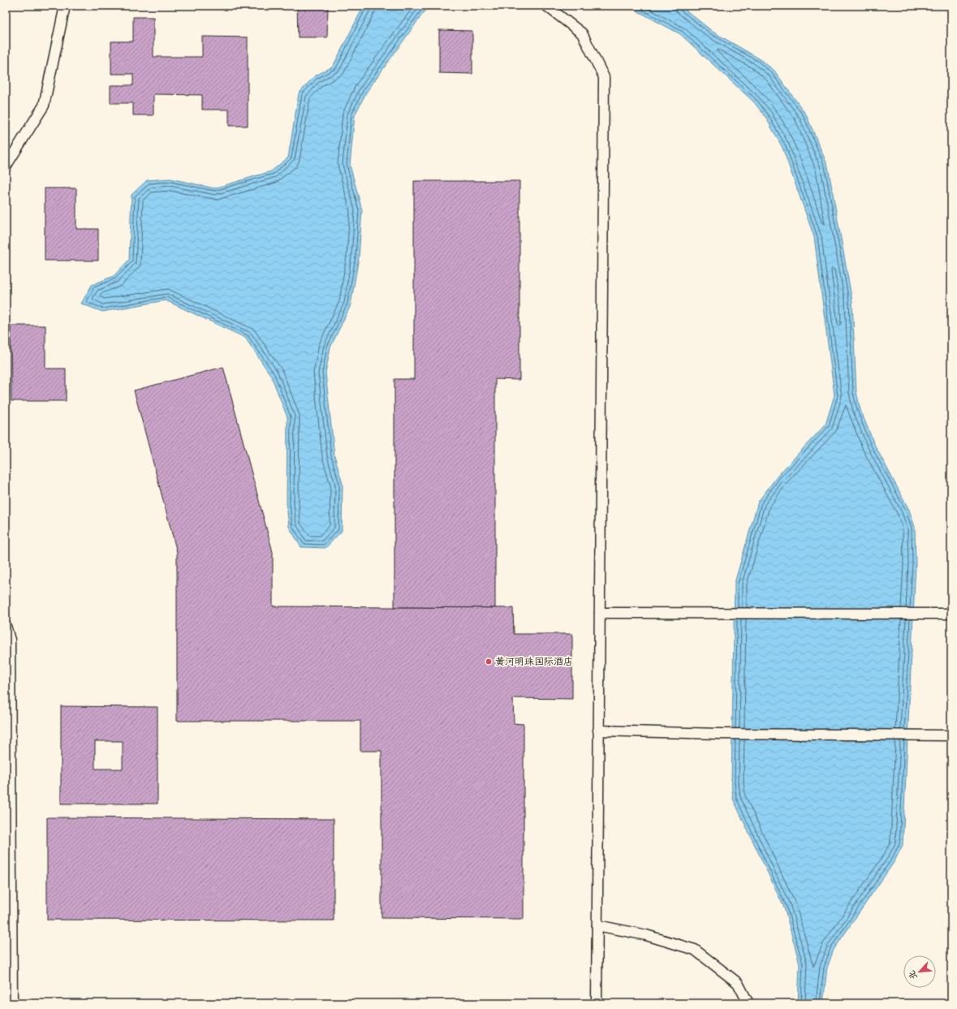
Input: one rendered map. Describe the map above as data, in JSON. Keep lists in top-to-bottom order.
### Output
{
  "places": ["黄河明珠国际酒店"],
  "north": "bottom left"
}
